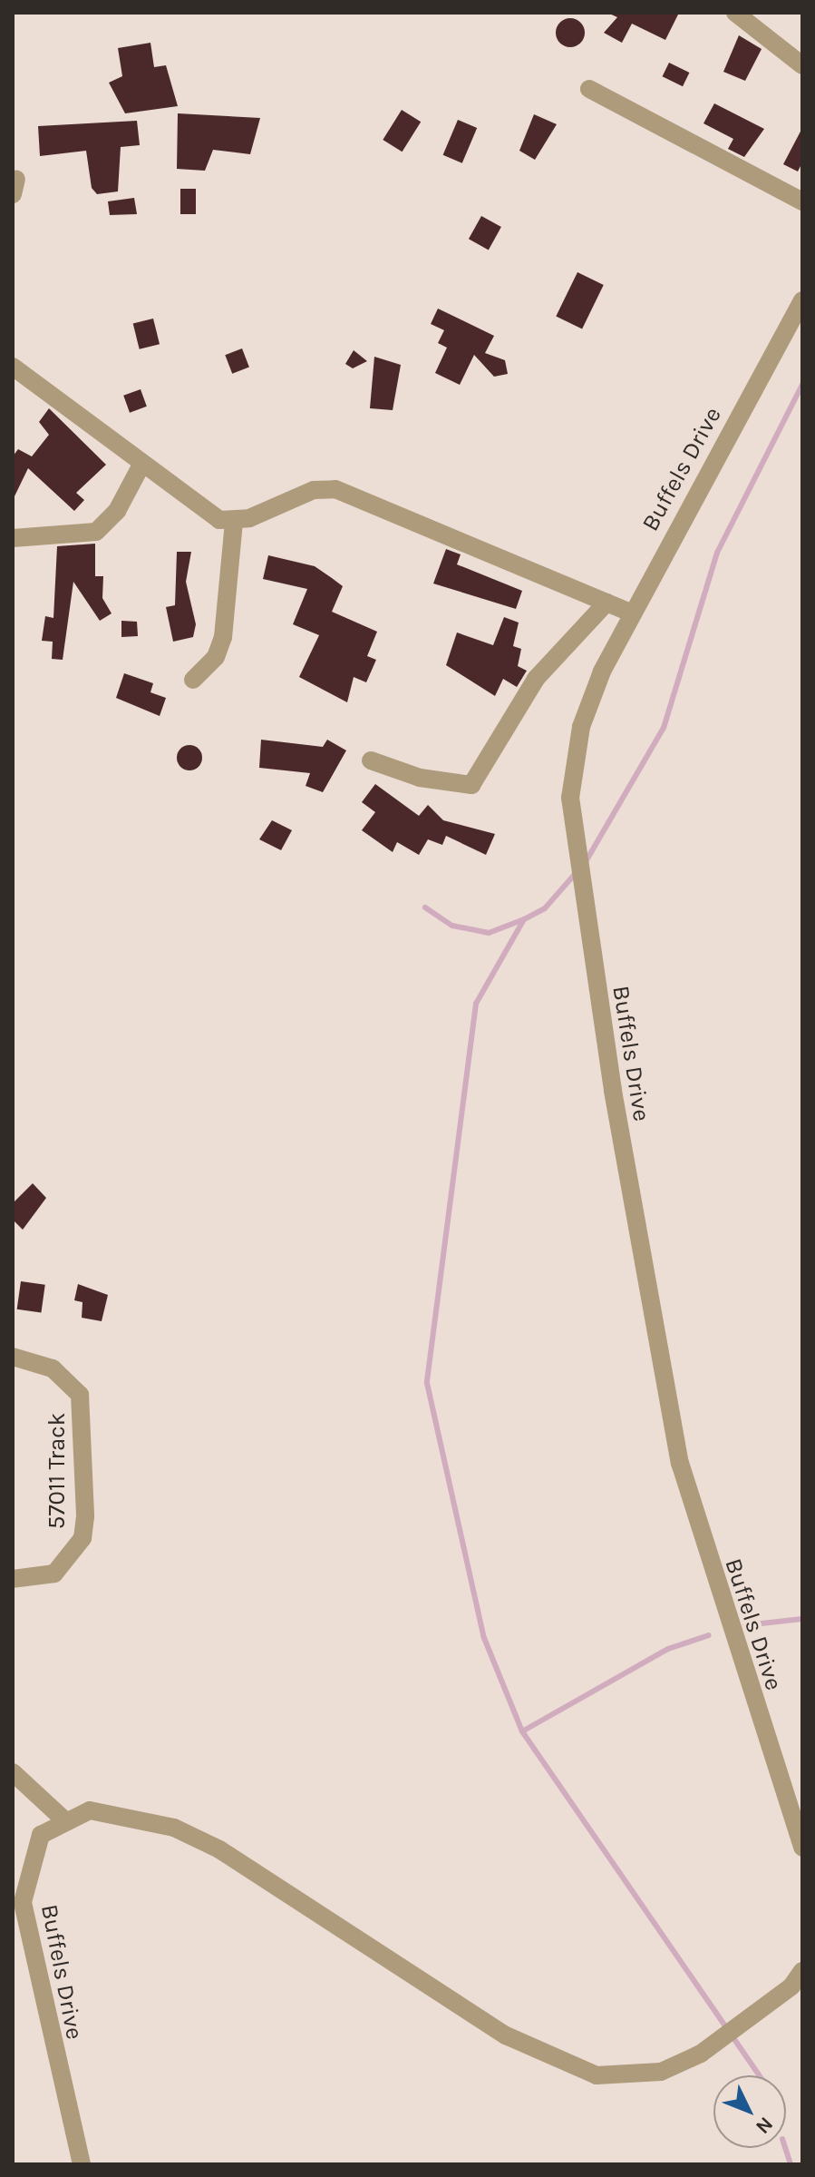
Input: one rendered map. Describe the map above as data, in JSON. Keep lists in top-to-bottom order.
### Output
{
  "streets": {
    "street": ["Buffels Drive", "57011 Track"]
  },
  "north": "bottom right"
}
